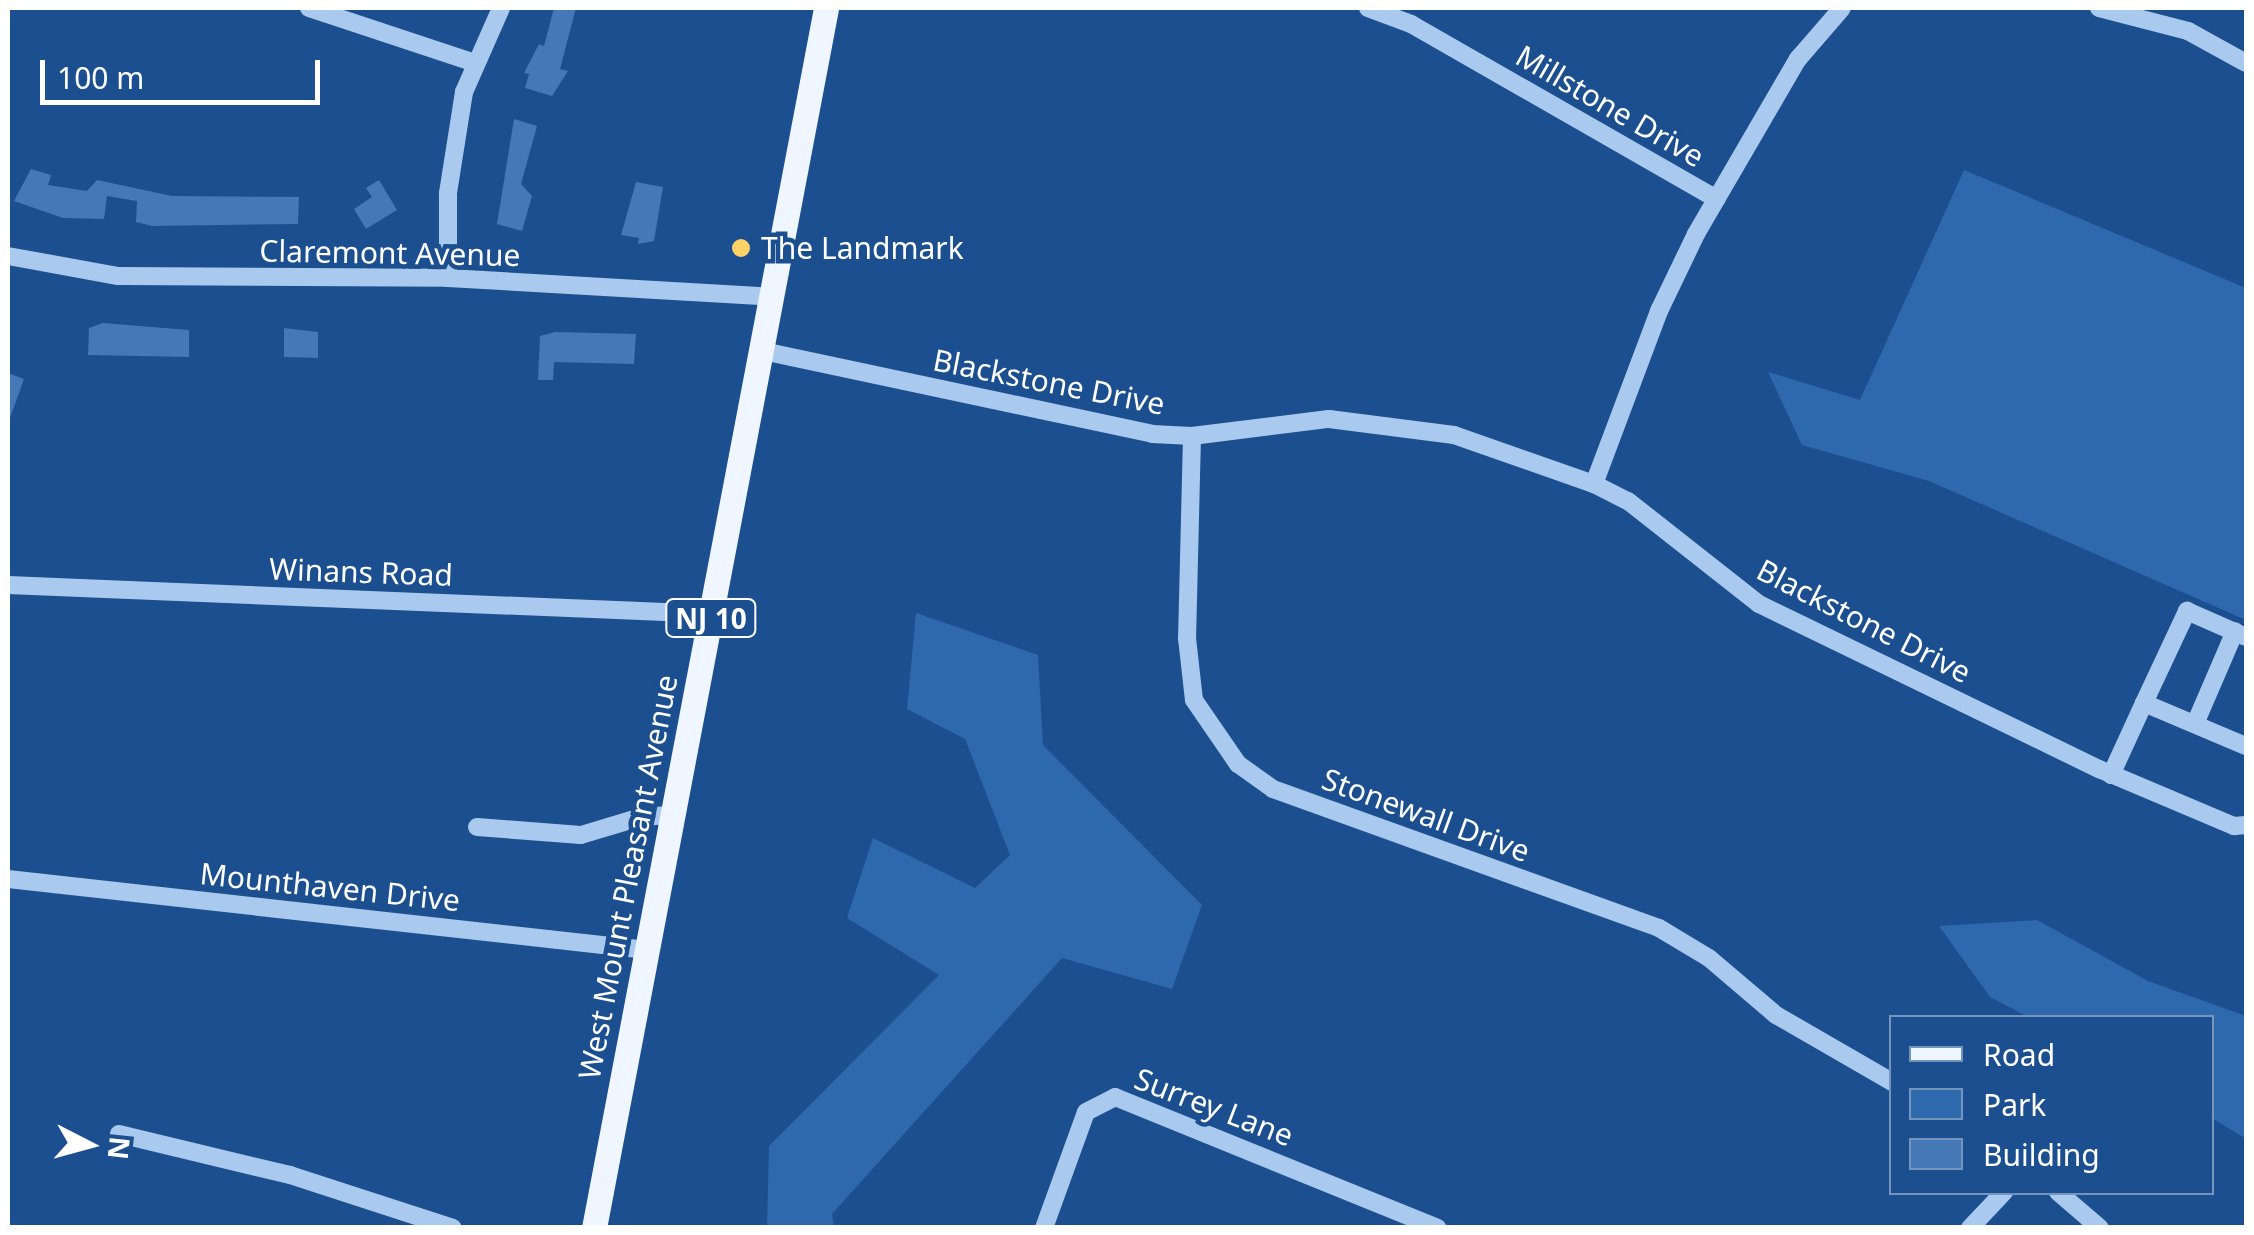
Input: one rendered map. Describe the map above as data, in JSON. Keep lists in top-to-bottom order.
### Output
{
  "streets": {
    "main road": ["NJ 10", "West Mount Pleasant Avenue"],
    "street": [
      "Millstone Drive",
      "Claremont Avenue",
      "Blackstone Drive",
      "Winans Road",
      "Stonewall Drive",
      "Mounthaven Drive",
      "Surrey Lane"
    ]
  },
  "crossings": [
    ["Claremont Avenue", "West Mount Pleasant Avenue"],
    ["Blackstone Drive", "Stonewall Drive"],
    ["Blackstone Drive", "West Mount Pleasant Avenue"],
    ["Winans Road", "West Mount Pleasant Avenue"],
    ["West Mount Pleasant Avenue", "Mounthaven Drive"]
  ],
  "places": ["The Landmark"],
  "legend": ["Road", "Park", "Building"],
  "scale_bar": "100 m",
  "north": "right"
}
